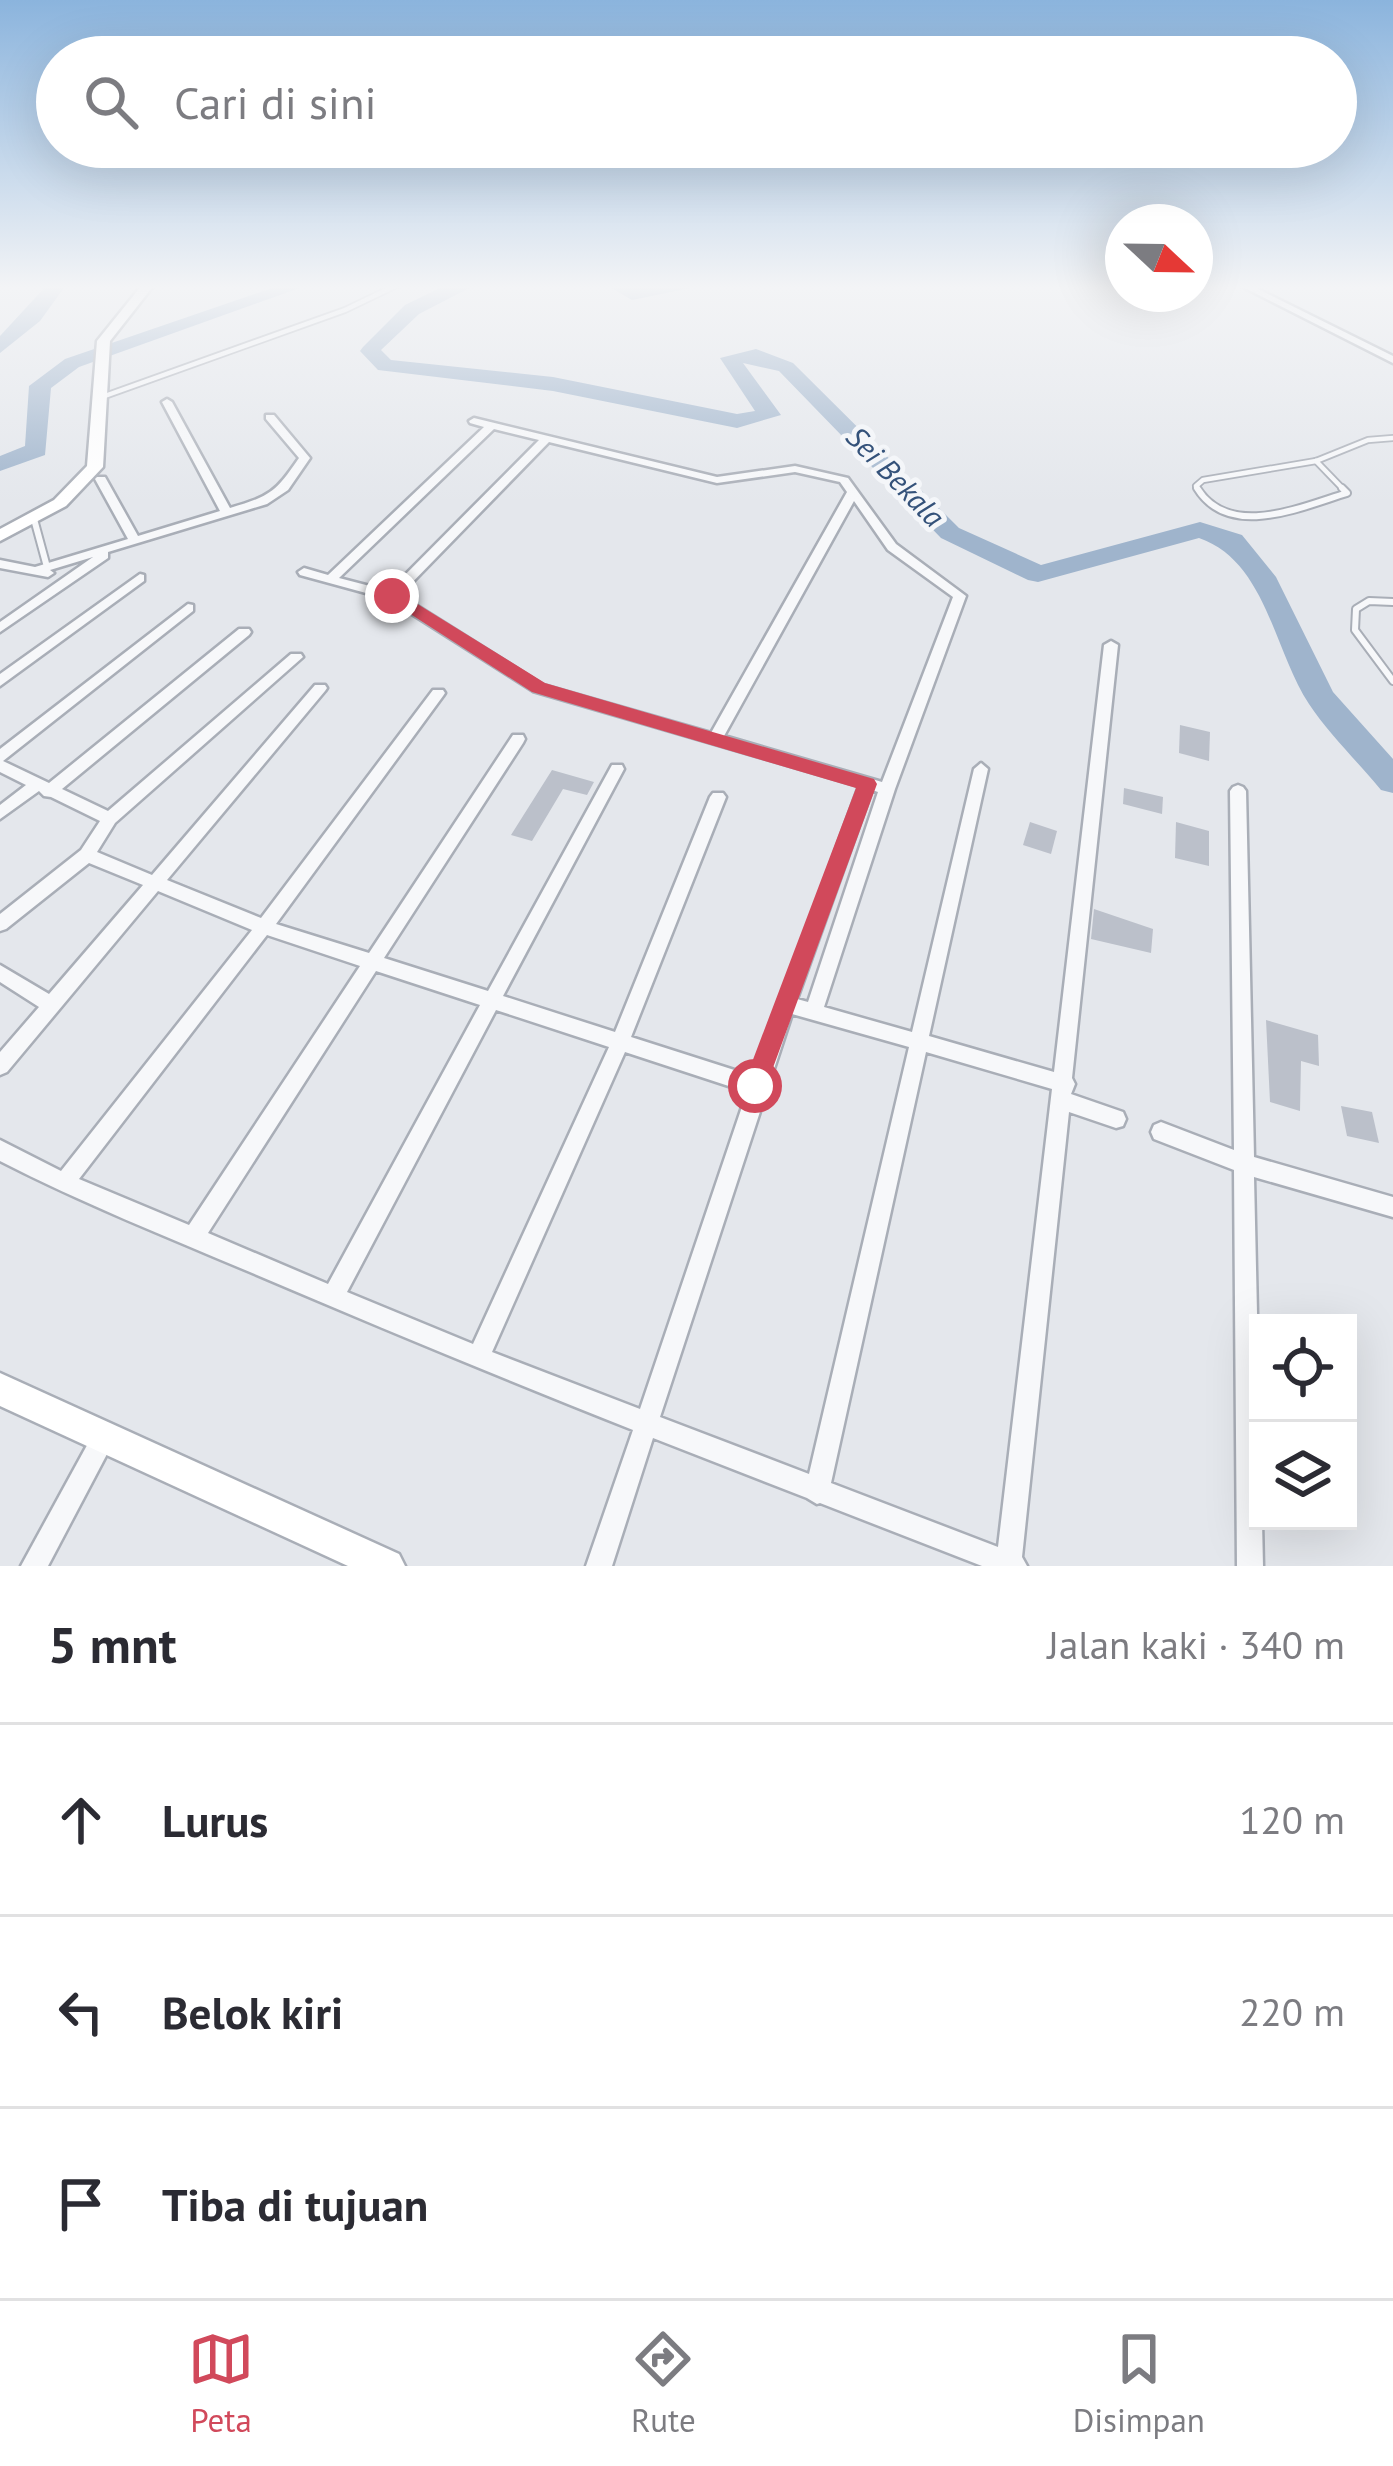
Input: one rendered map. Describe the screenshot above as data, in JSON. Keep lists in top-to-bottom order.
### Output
{
  "water": ["Sei Bekala"],
  "north": "right",
  "page": {
    "search": "Cari di sini",
    "heading": ["5 mnt", "Jalan kaki · 340 m"],
    "list": [
      ["Lurus", "120 m"],
      ["Belok kiri", "220 m"],
      "Tiba di tujuan"
    ],
    "nav": ["Peta", "Rute", "Disimpan"]
  }
}
